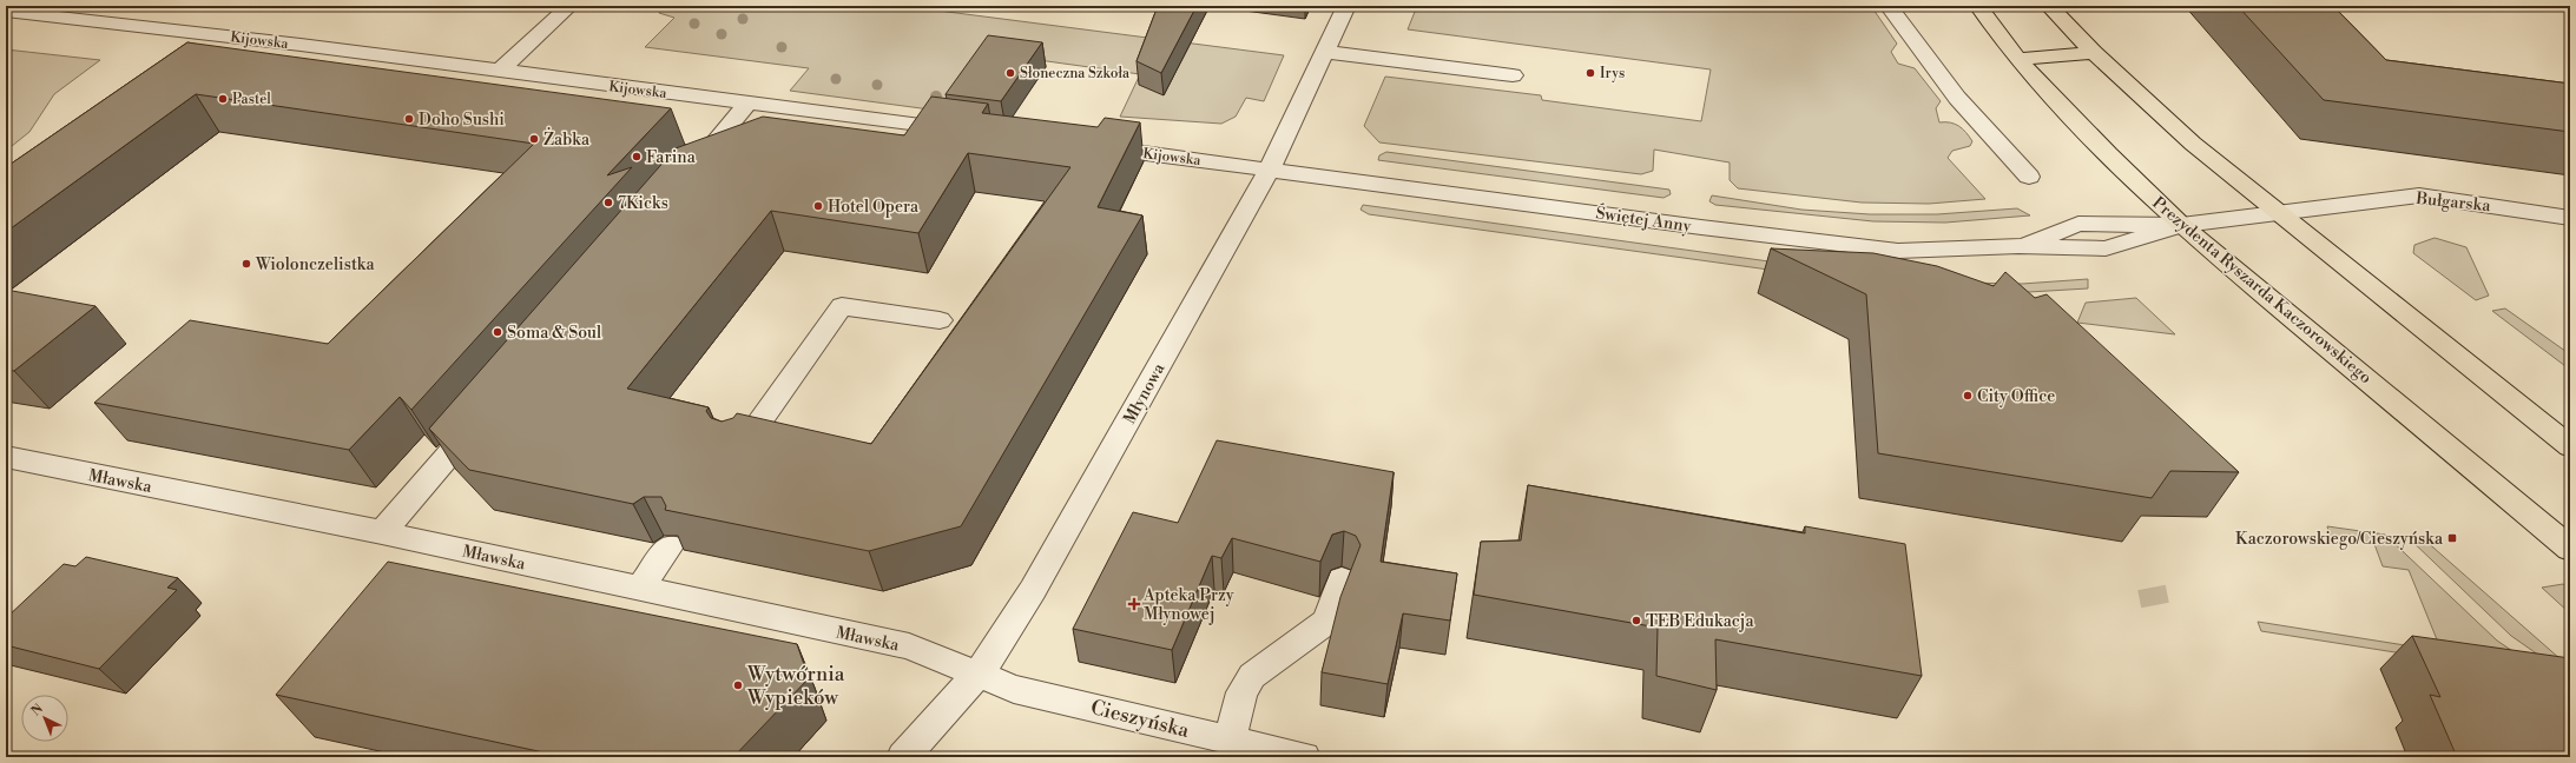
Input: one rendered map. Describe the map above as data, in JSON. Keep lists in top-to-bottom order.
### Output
{
  "streets": {
    "main road": ["Prezydenta Ryszarda Kaczorowskiego"],
    "street": [
      "Kijowska",
      "Bułgarska",
      "Świętej Anny",
      "Młynowa",
      "Mławska",
      "Cieszyńska"
    ]
  },
  "crossings": [
    ["Kijowska", "Świętej Anny"],
    ["Kijowska", "Młynowa"],
    ["Bułgarska", "Świętej Anny"],
    ["Świętej Anny", "Prezydenta Ryszarda Kaczorowskiego"],
    ["Świętej Anny", "Młynowa"],
    ["Młynowa", "Mławska"],
    ["Młynowa", "Cieszyńska"],
    ["Mławska", "Cieszyńska"]
  ],
  "places": {
    "other": [
      "Słoneczna Szkoła",
      "Irys",
      "Pastel",
      "Doho Sushi",
      "Żabka",
      "Farina",
      "7Kicks",
      "Hotel Opera",
      "Wiolonczelistka",
      "Soma & Soul",
      "City Office",
      "TEB Edukacja",
      "Wytwórnia Wypieków"
    ],
    "transit": ["Kaczorowskiego/Cieszyńska"],
    "health": ["Apteka Przy Młynowej"]
  },
  "north": "top left"
}
